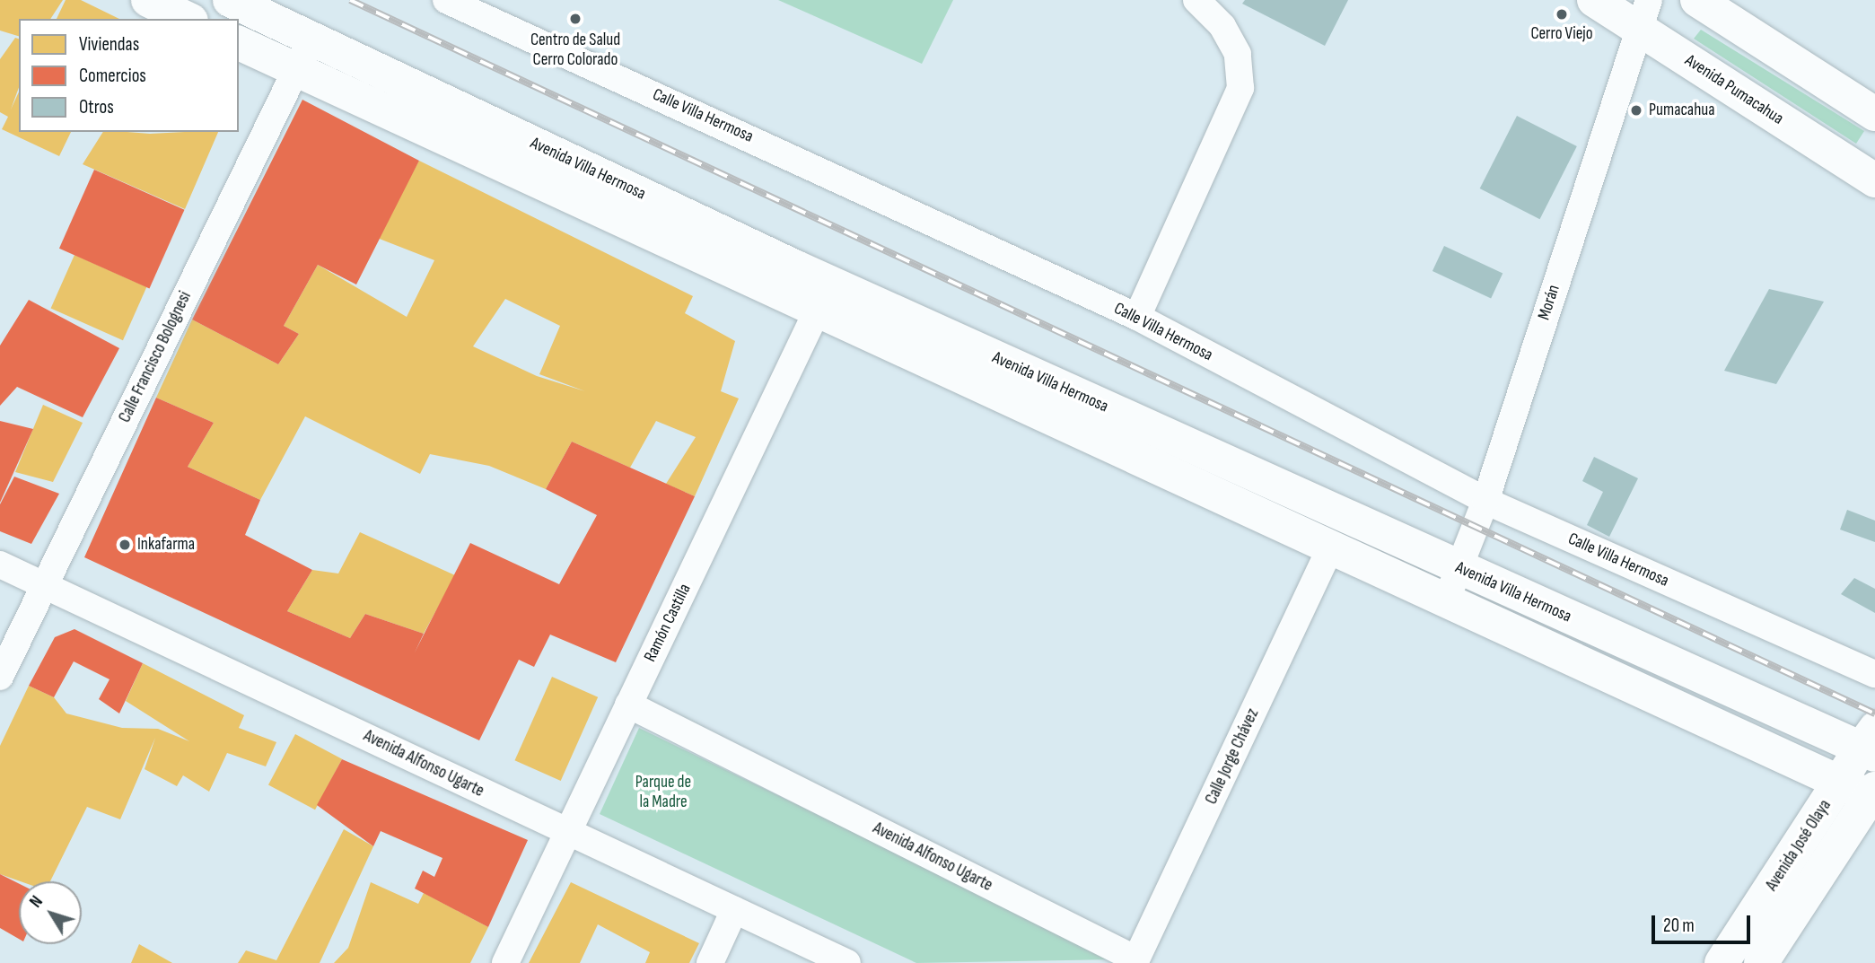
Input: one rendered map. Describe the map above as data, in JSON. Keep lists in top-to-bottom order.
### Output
{
  "streets": {
    "main road": ["Avenida Pumacahua", "Avenida Villa Hermosa", "Avenida José Olaya"],
    "street": [
      "Calle Villa Hermosa",
      "Morán",
      "Calle Francisco Bolognesi",
      "Ramón Castilla",
      "Calle Jorge Chávez",
      "Avenida Alfonso Ugarte"
    ]
  },
  "crossings": [
    ["Avenida Pumacahua", "Morán"],
    ["Calle Villa Hermosa", "Morán"],
    ["Avenida Villa Hermosa", "Morán"],
    ["Avenida Villa Hermosa", "Calle Francisco Bolognesi"],
    ["Avenida Villa Hermosa", "Ramón Castilla"],
    ["Avenida Villa Hermosa", "Calle Jorge Chávez"],
    ["Avenida Villa Hermosa", "Avenida José Olaya"],
    ["Calle Francisco Bolognesi", "Avenida Alfonso Ugarte"],
    ["Ramón Castilla", "Avenida Alfonso Ugarte"],
    ["Calle Jorge Chávez", "Avenida Alfonso Ugarte"]
  ],
  "parks": ["Parque de la Madre"],
  "places": [
    "Cerro Viejo",
    "Centro de Salud Cerro Colorado",
    "Pumacahua",
    "Inkafarma"
  ],
  "legend": ["Viviendas", "Comercios", "Otros"],
  "scale_bar": "20 m",
  "north": "top left"
}
